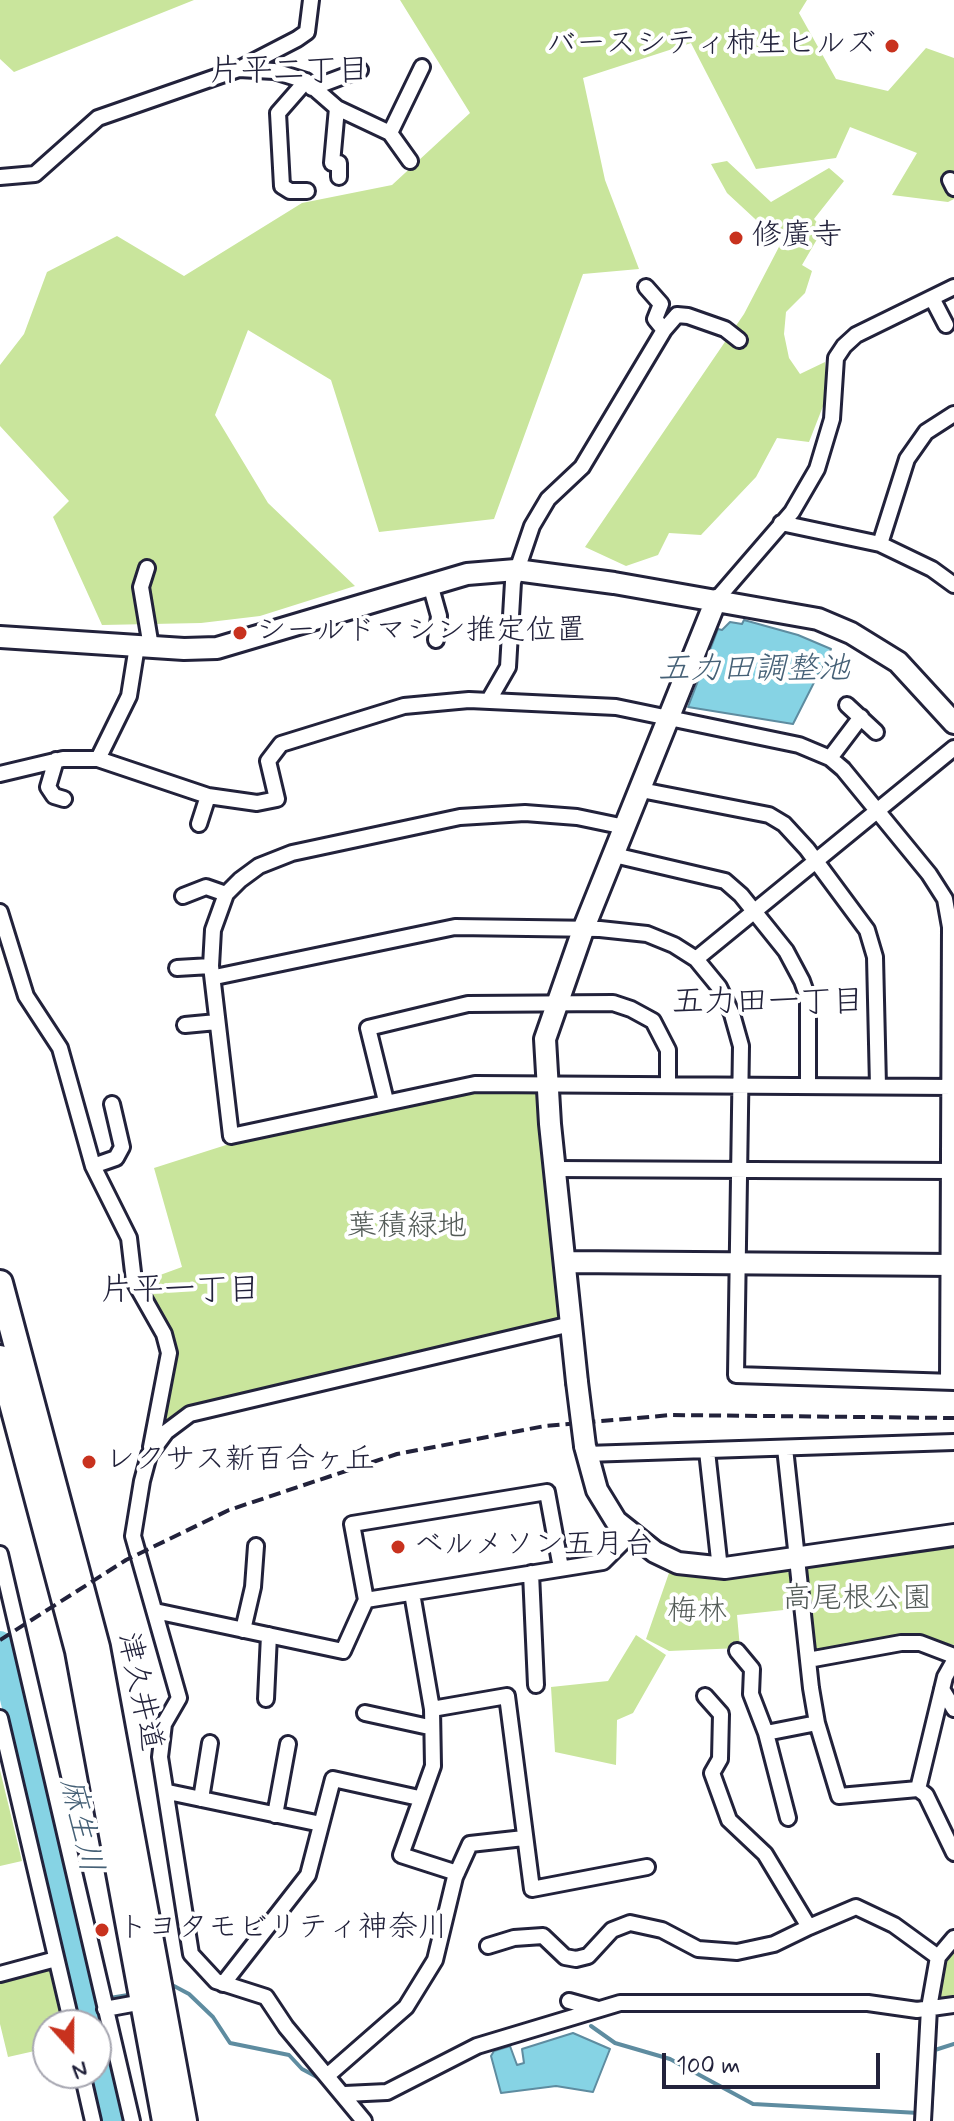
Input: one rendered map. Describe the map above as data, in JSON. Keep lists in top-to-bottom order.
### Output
{
  "streets": {
    "main road": ["津久井道"]
  },
  "districts": ["片平二丁目", "五力田一丁目", "片平一丁目"],
  "water": ["五力田調整池", "麻生川"],
  "parks": ["葉積緑地", "高尾根公園", "梅林"],
  "places": [
    "バースシティ柿生ヒルズ",
    "修廣寺",
    "シールドマシン推定位置",
    "レクサス新百合ヶ丘",
    "ベルメソン五月台",
    "トヨタモビリティ神奈川"
  ],
  "scale_bar": "100 m",
  "north": "bottom"
}
